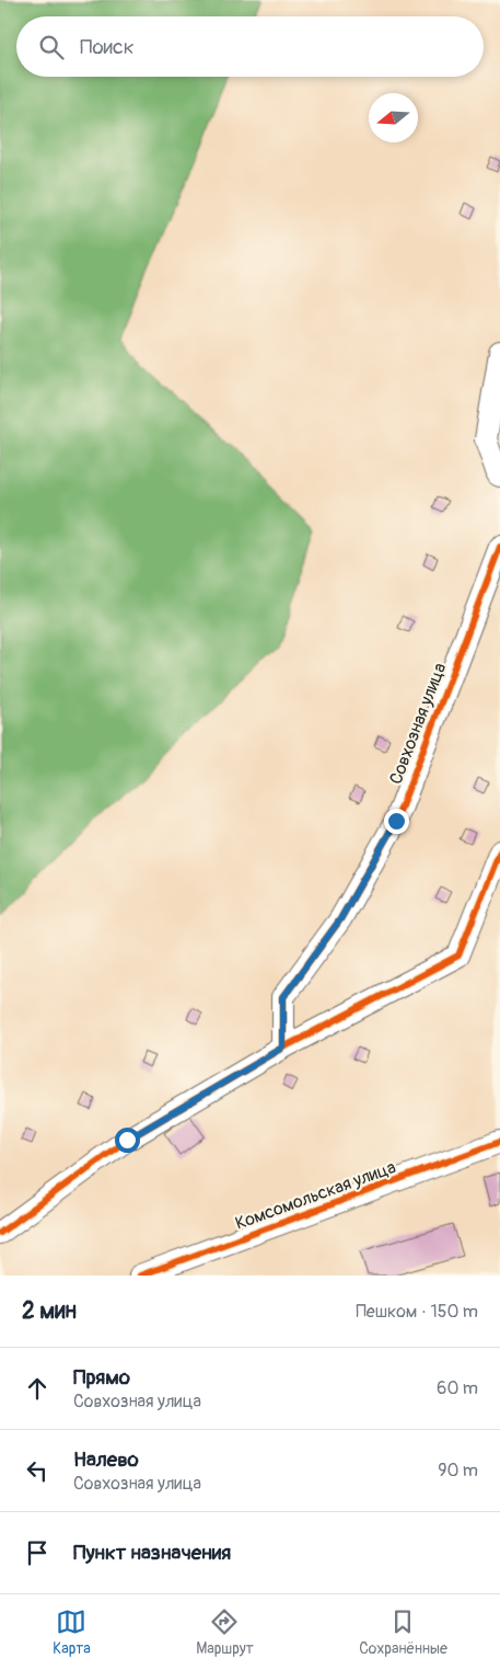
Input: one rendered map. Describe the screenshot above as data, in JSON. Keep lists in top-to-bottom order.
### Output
{
  "streets": {
    "street": ["Совхозная улица", "Комсомольская улица"]
  },
  "north": "left",
  "page": {
    "search": "Поиск",
    "heading": ["2 мин", "Пешком · 150 m"],
    "list": [
      ["Прямо", "Совхозная улица", "60 m"],
      ["Налево", "Совхозная улица", "90 m"],
      "Пункт назначения"
    ],
    "nav": ["Карта", "Маршрут", "Сохранённые"]
  }
}
